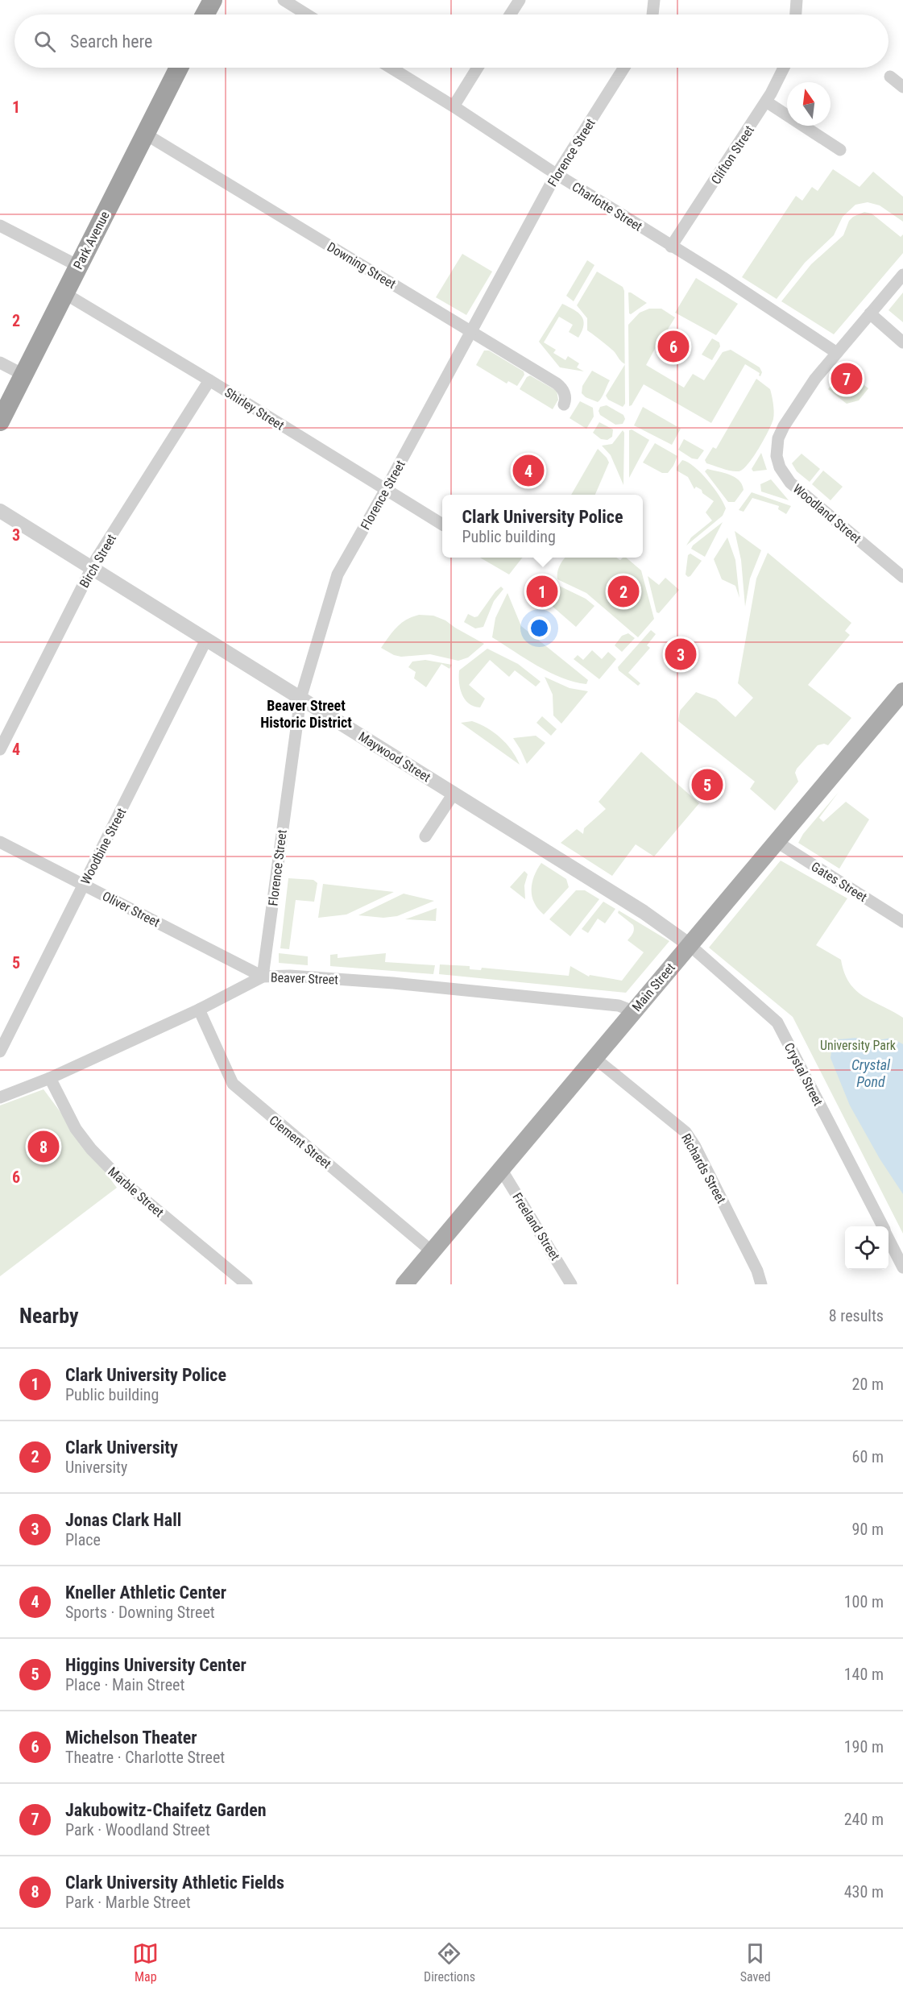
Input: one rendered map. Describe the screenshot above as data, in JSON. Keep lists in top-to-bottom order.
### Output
{
  "streets": {
    "highway": ["Park Avenue"],
    "main road": ["Main Street"],
    "street": [
      "Florence Street",
      "Clifton Street",
      "Charlotte Street",
      "Downing Street",
      "Shirley Street",
      "Woodland Street",
      "Birch Street",
      "Maywood Street",
      "Woodbine Street",
      "Gates Street",
      "Oliver Street",
      "Beaver Street",
      "Crystal Street",
      "Clement Street",
      "Richards Street",
      "Marble Street",
      "Freeland Street"
    ]
  },
  "crossings": [
    ["Florence Street", "Charlotte Street"],
    ["Florence Street", "Downing Street"],
    ["Florence Street", "Shirley Street"],
    ["Florence Street", "Maywood Street"],
    ["Florence Street", "Oliver Street"],
    ["Florence Street", "Beaver Street"],
    ["Clifton Street", "Charlotte Street"],
    ["Charlotte Street", "Woodland Street"],
    ["Park Avenue", "Downing Street"],
    ["Park Avenue", "Shirley Street"],
    ["Shirley Street", "Birch Street"],
    ["Birch Street", "Maywood Street"],
    ["Maywood Street", "Woodbine Street"],
    ["Maywood Street", "Main Street"],
    ["Maywood Street", "Crystal Street"],
    ["Woodbine Street", "Oliver Street"],
    ["Gates Street", "Main Street"],
    ["Oliver Street", "Beaver Street"],
    ["Beaver Street", "Main Street"],
    ["Beaver Street", "Clement Street"],
    ["Beaver Street", "Marble Street"],
    ["Main Street", "Crystal Street"],
    ["Main Street", "Clement Street"],
    ["Main Street", "Richards Street"],
    ["Main Street", "Freeland Street"]
  ],
  "districts": ["Beaver Street Historic District"],
  "water": ["Crystal Pond"],
  "parks": ["University Park"],
  "north": "top",
  "page": {
    "search": "Search here",
    "pins": [
      "6",
      "7",
      "4",
      "1",
      "2",
      "3",
      "5",
      "8"
    ],
    "popup": ["Clark University Police", "Public building"],
    "heading": ["Nearby", "8 results"],
    "list": [
      {
        "mark": "1",
        "name": "Clark University Police",
        "note": "Public building",
        "value": "20 m"
      },
      {
        "mark": "2",
        "name": "Clark University",
        "note": "University",
        "value": "60 m"
      },
      {
        "mark": "3",
        "name": "Jonas Clark Hall",
        "note": "Place",
        "value": "90 m"
      },
      {
        "mark": "4",
        "name": "Kneller Athletic Center",
        "note": "Sports · Downing Street",
        "value": "100 m"
      },
      {
        "mark": "5",
        "name": "Higgins University Center",
        "note": "Place · Main Street",
        "value": "140 m"
      },
      {
        "mark": "6",
        "name": "Michelson Theater",
        "note": "Theatre · Charlotte Street",
        "value": "190 m"
      },
      {
        "mark": "7",
        "name": "Jakubowitz-Chaifetz Garden",
        "note": "Park · Woodland Street",
        "value": "240 m"
      },
      {
        "mark": "8",
        "name": "Clark University Athletic Fields",
        "note": "Park · Marble Street",
        "value": "430 m"
      }
    ],
    "nav": ["Map", "Directions", "Saved"]
  },
  "grid": {
    "rows": [
      "1",
      "2",
      "3",
      "4",
      "5",
      "6"
    ]
  }
}
